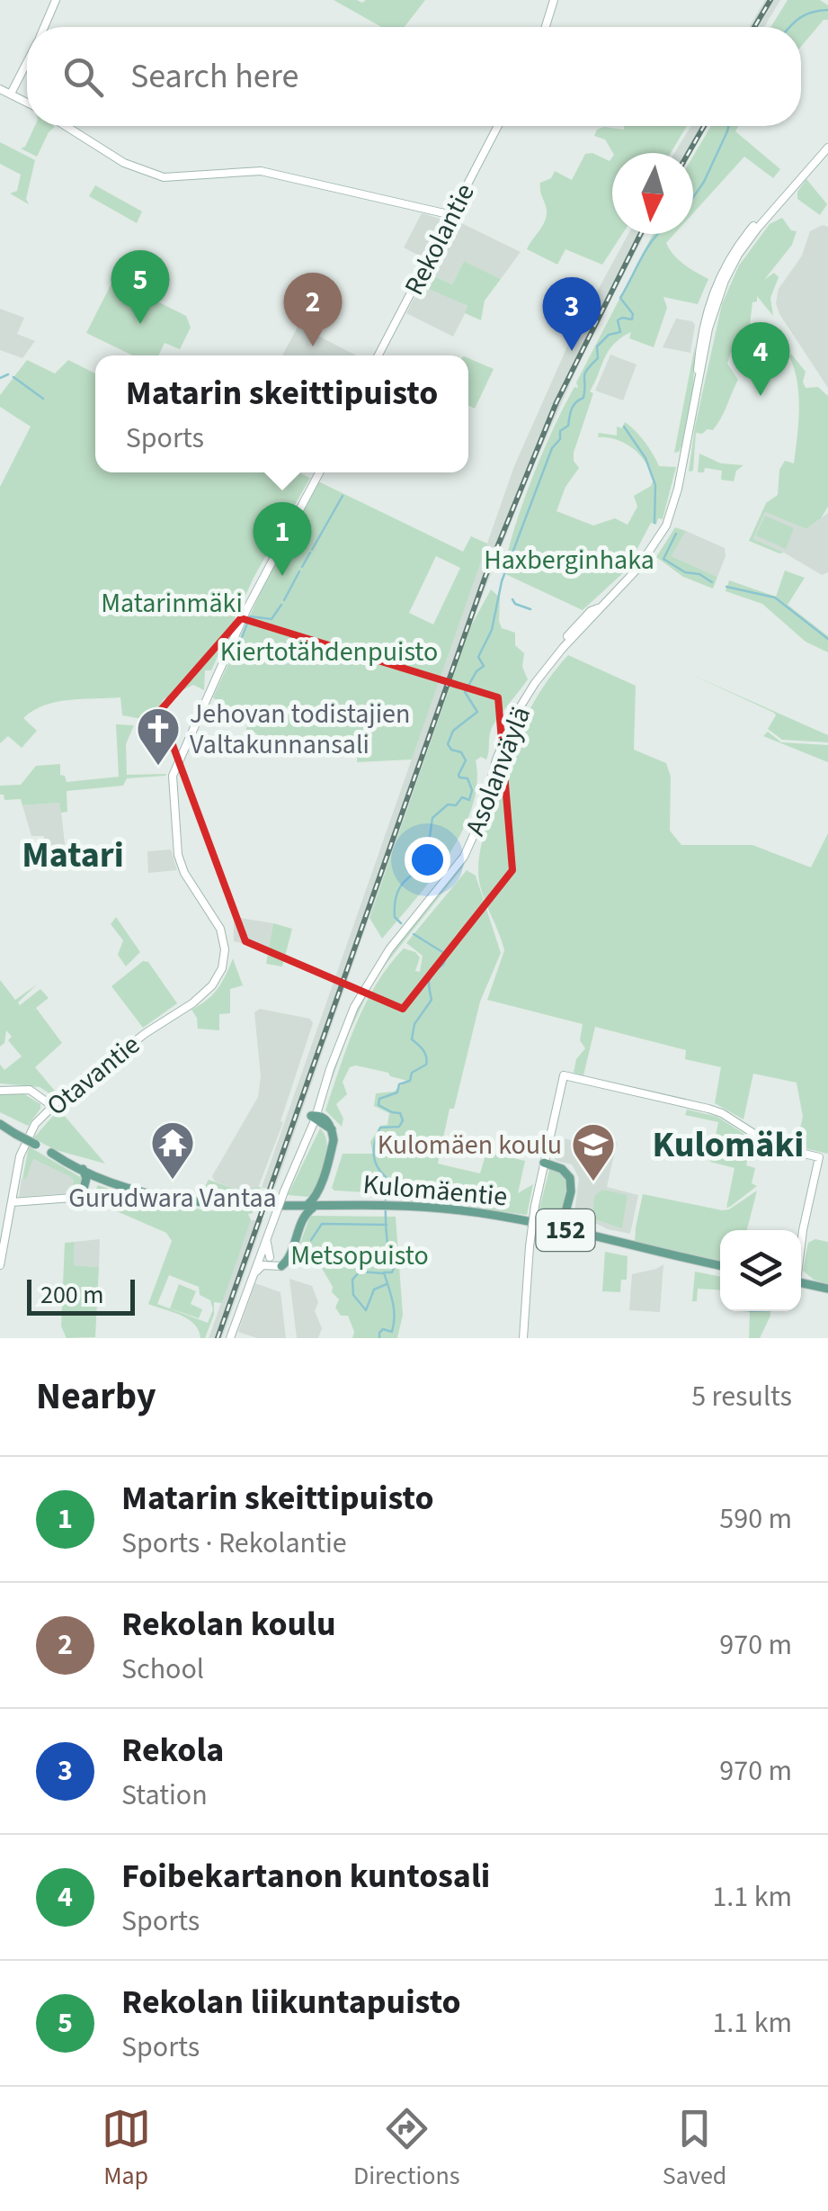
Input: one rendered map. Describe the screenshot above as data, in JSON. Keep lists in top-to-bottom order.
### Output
{
  "streets": {
    "main road": [
      "Rekolantie",
      "Asolanväylä",
      "Otavantie",
      "Kulomäentie",
      "152"
    ]
  },
  "districts": ["Matari", "Kulomäki"],
  "parks": [
    "Haxberginhaka",
    "Matarinmäki",
    "Kiertotähdenpuisto",
    "Metsopuisto"
  ],
  "places": {
    "church": ["Jehovan todistajien Valtakunnansali"],
    "temple": ["Gurudwara Vantaa"],
    "school or university": ["Kulomäen koulu"]
  },
  "scale_bar": "200 m",
  "north": "bottom",
  "page": {
    "search": "Search here",
    "pins": [
      "5",
      "2",
      "3",
      "4",
      "1"
    ],
    "popup": ["Matarin skeittipuisto", "Sports"],
    "scale": "200 m",
    "heading": ["Nearby", "5 results"],
    "list": [
      {
        "mark": "1",
        "name": "Matarin skeittipuisto",
        "note": "Sports · Rekolantie",
        "value": "590 m"
      },
      {
        "mark": "2",
        "name": "Rekolan koulu",
        "note": "School",
        "value": "970 m"
      },
      {
        "mark": "3",
        "name": "Rekola",
        "note": "Station",
        "value": "970 m"
      },
      {
        "mark": "4",
        "name": "Foibekartanon kuntosali",
        "note": "Sports",
        "value": "1.1 km"
      },
      {
        "mark": "5",
        "name": "Rekolan liikuntapuisto",
        "note": "Sports",
        "value": "1.1 km"
      }
    ],
    "nav": ["Map", "Directions", "Saved"]
  }
}
